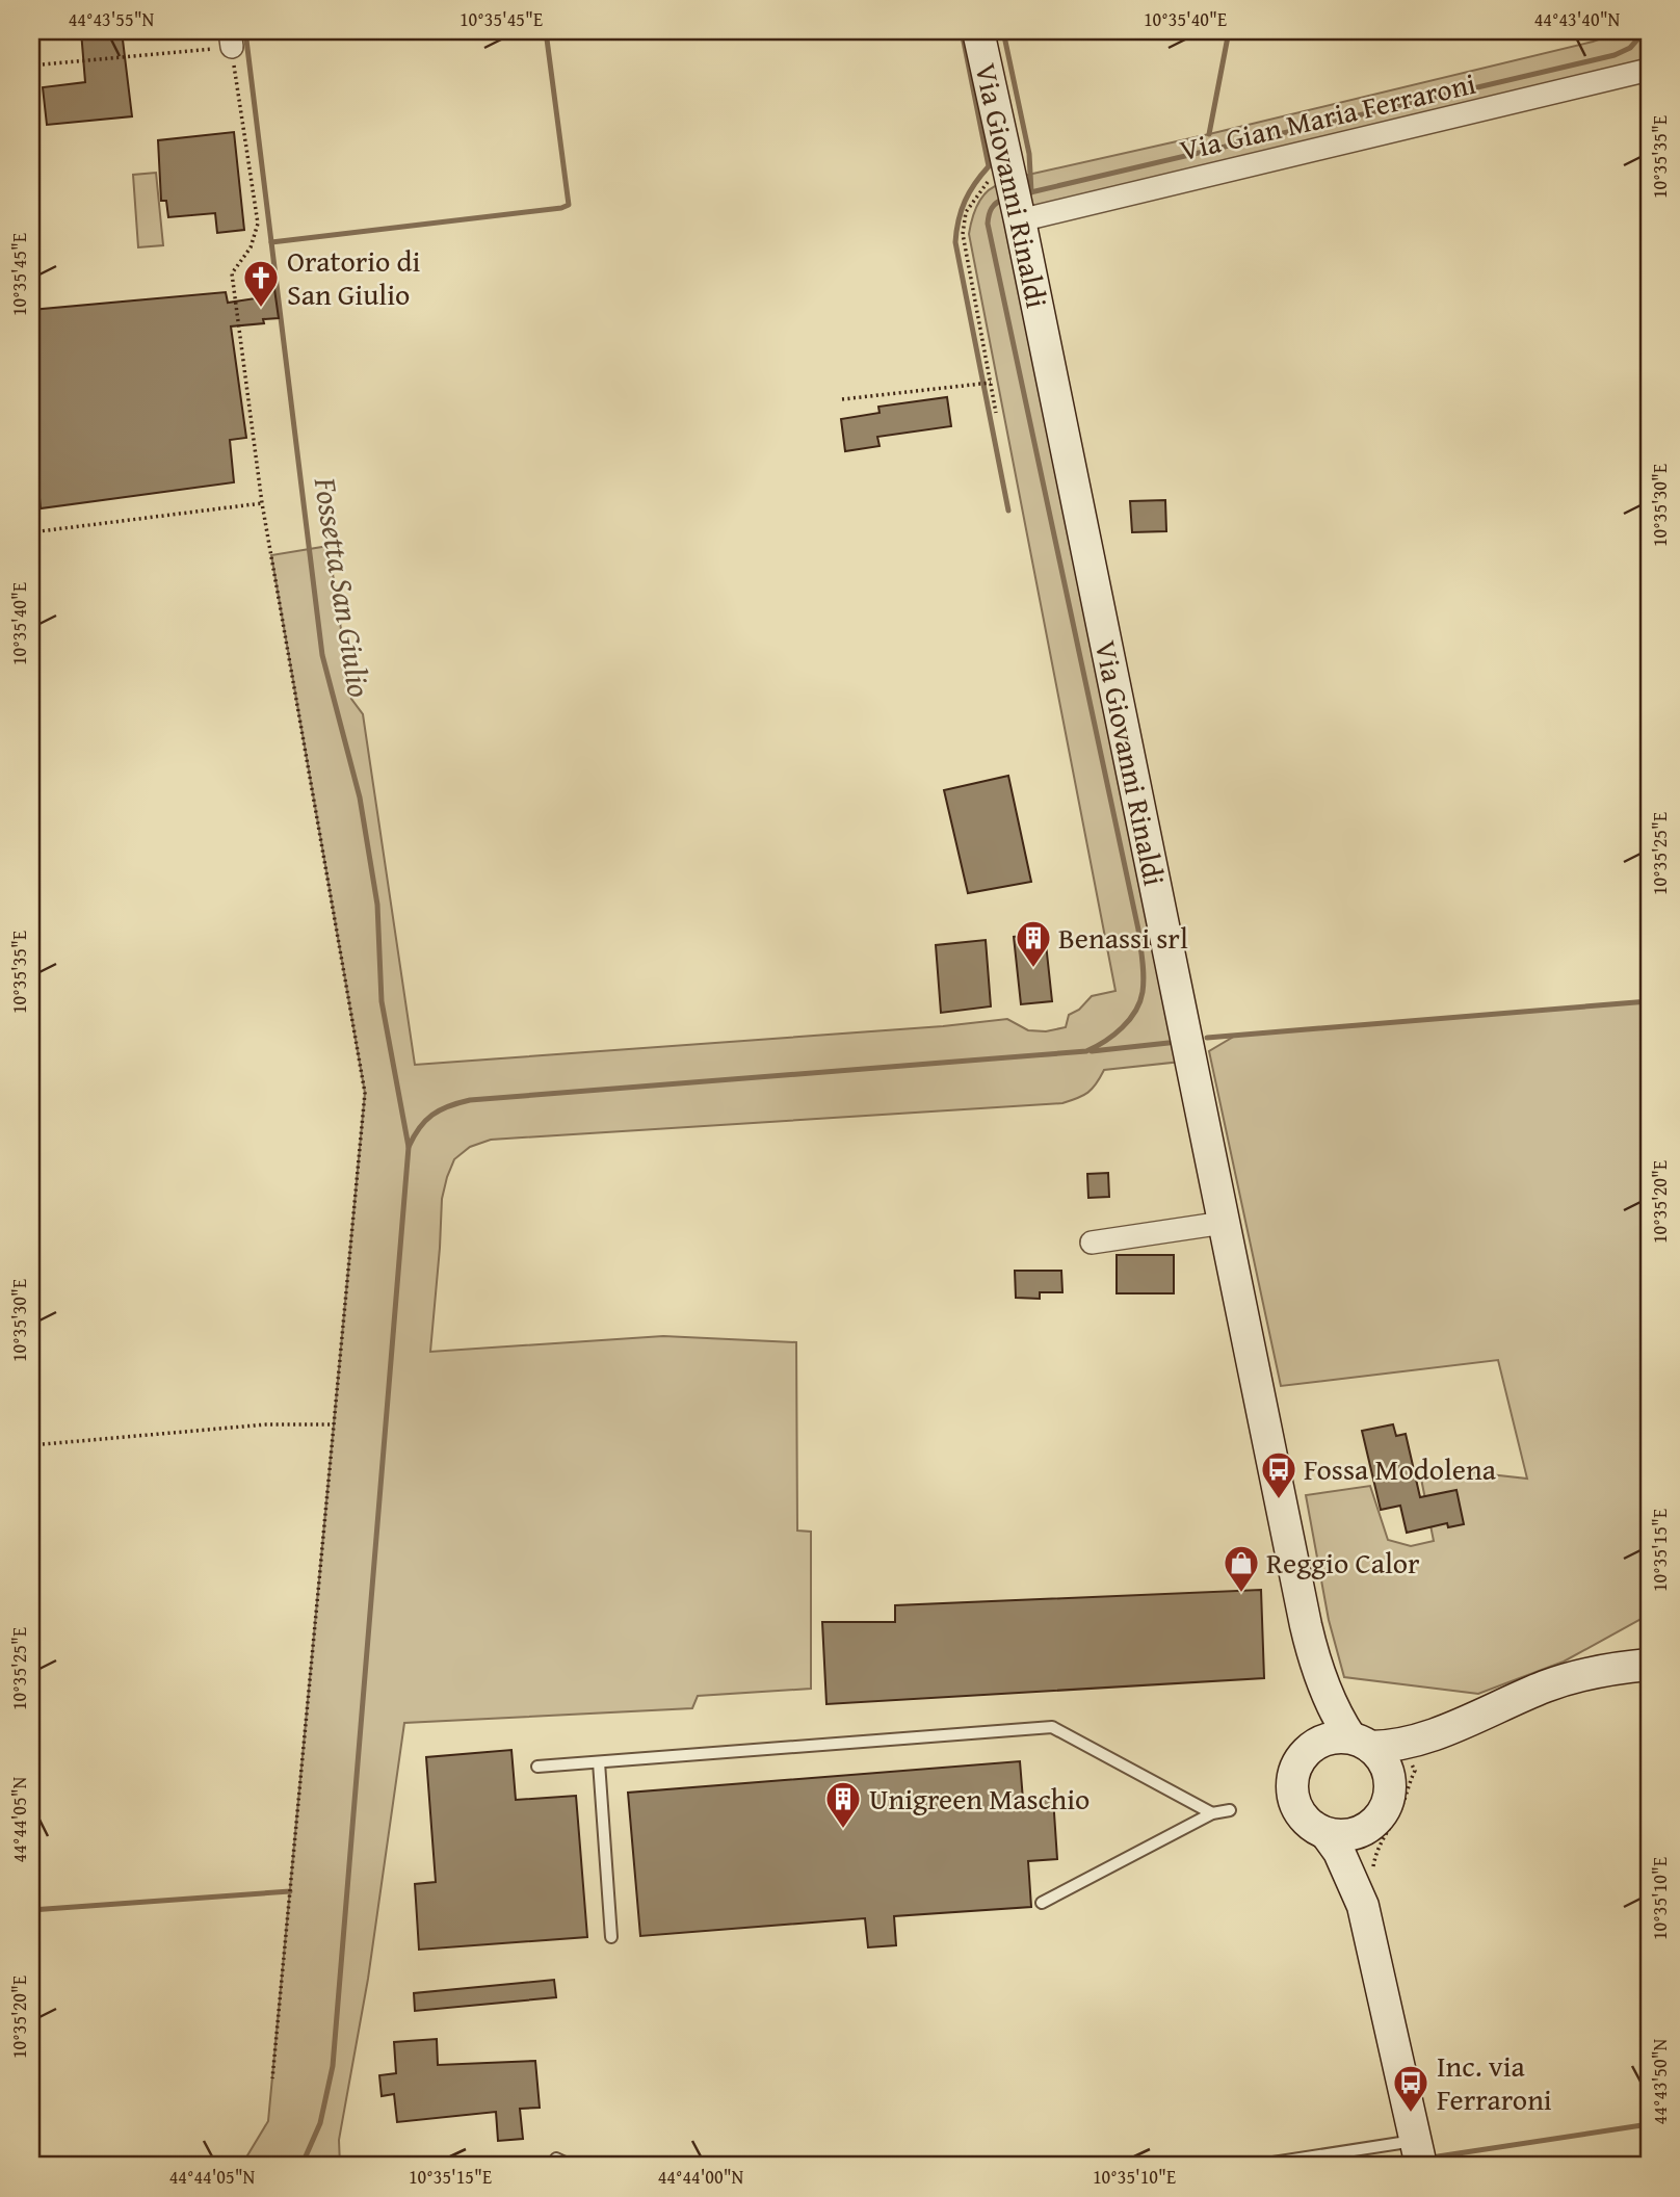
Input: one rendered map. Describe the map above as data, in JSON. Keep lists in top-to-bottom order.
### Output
{
  "streets": {
    "street": ["Via Gian Maria Ferraroni", "Via Giovanni Rinaldi"]
  },
  "crossings": [
    ["Via Gian Maria Ferraroni", "Via Giovanni Rinaldi"]
  ],
  "water": ["Fossetta San Giulio"],
  "places": {
    "church": ["Oratorio di San Giulio"],
    "building": ["Benassi srl", "Unigreen Maschio"],
    "bus stop": ["Fossa Modolena", "Inc. via Ferraroni"],
    "shop": ["Reggio Calor"]
  },
  "coordinates": [
    "44°43'55\"N",
    "10°35'45\"E",
    "10°35'40\"E",
    "44°43'40\"N",
    "10°35'35\"E",
    "10°35'30\"E",
    "10°35'25\"E",
    "10°35'20\"E",
    "10°35'15\"E",
    "44°44'05\"N",
    "10°35'10\"E",
    "44°43'50\"N",
    "44°44'00\"N"
  ]
}
